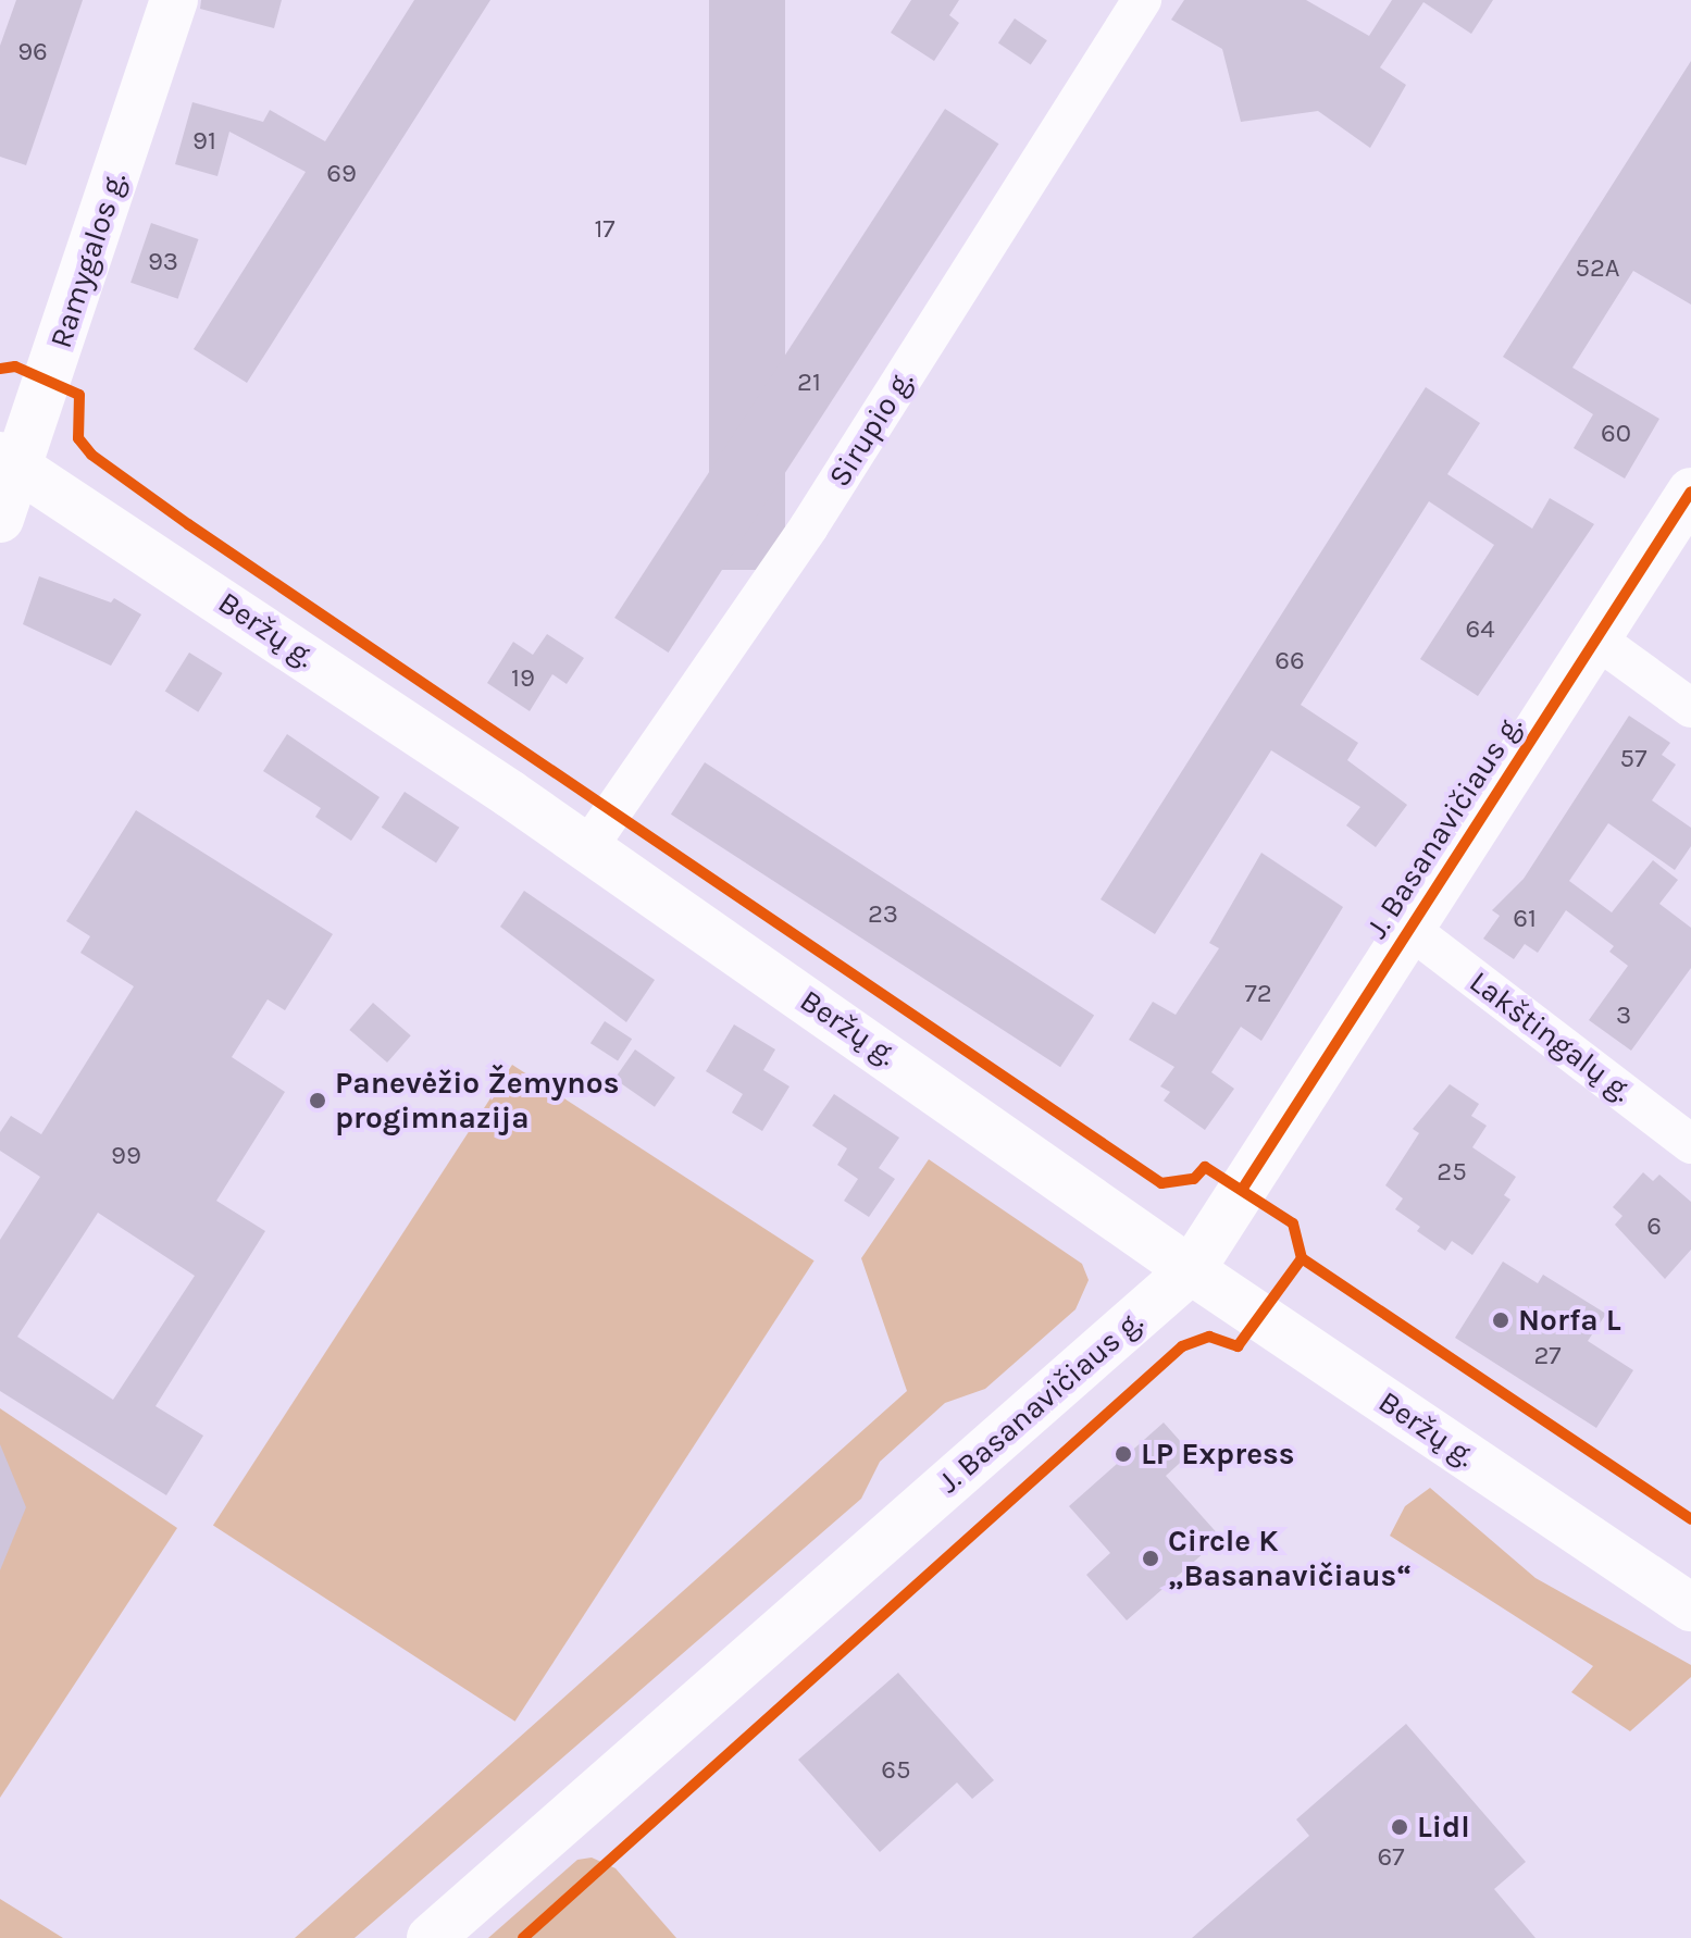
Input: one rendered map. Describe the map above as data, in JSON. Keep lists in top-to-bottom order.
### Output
{
  "streets": {
    "main road": ["Ramygalos g.", "Beržų g.", "J. Basanavičiaus g."],
    "street": ["Sirupio g.", "Lakštingalų g."]
  },
  "crossings": [
    ["Ramygalos g.", "Beržų g."],
    ["Sirupio g.", "Beržų g."],
    ["Beržų g.", "J. Basanavičiaus g."],
    ["J. Basanavičiaus g.", "Lakštingalų g."]
  ],
  "places": [
    "Panevėžio Žemynos progimnazija",
    "Norfa L",
    "LP Express",
    "Circle K „Basanavičiaus“",
    "Lidl"
  ],
  "house_numbers": [
    "96",
    "91",
    "69",
    "17",
    "93",
    "52A",
    "21",
    "60",
    "64",
    "66",
    "19",
    "57",
    "23",
    "61",
    "72",
    "3",
    "99",
    "25",
    "6",
    "27",
    "65",
    "67"
  ]
}
